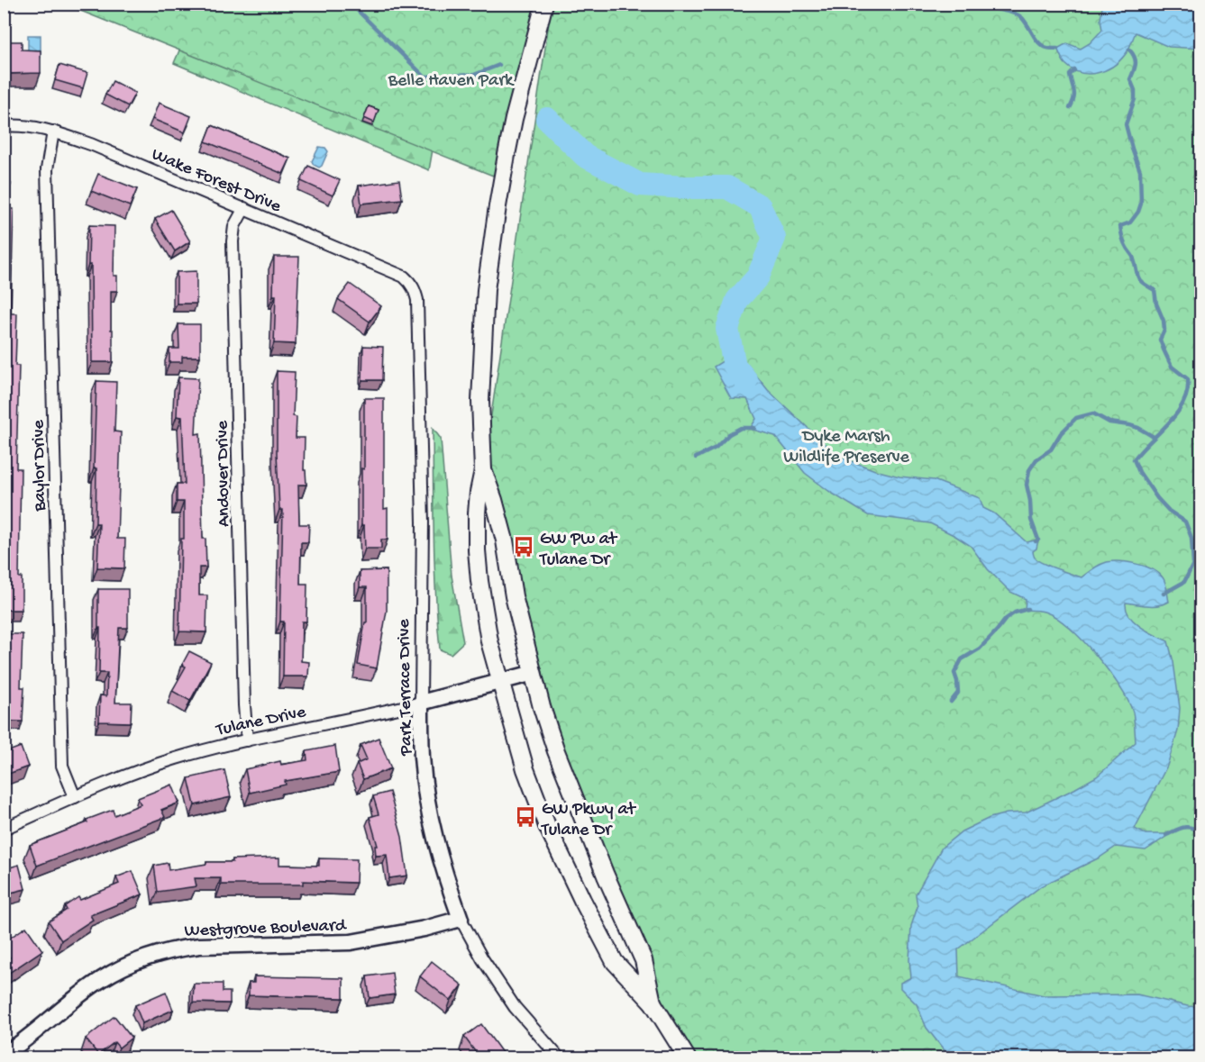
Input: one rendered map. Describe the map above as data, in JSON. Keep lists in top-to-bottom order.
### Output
{
  "streets": {
    "street": [
      "Wake Forest Drive",
      "Baylor Drive",
      "Andover Drive",
      "Park Terrace Drive",
      "Tulane Drive",
      "Westgrove Boulevard"
    ]
  },
  "crossings": [
    ["Wake Forest Drive", "Baylor Drive"],
    ["Wake Forest Drive", "Andover Drive"],
    ["Wake Forest Drive", "Park Terrace Drive"],
    ["Baylor Drive", "Tulane Drive"],
    ["Andover Drive", "Tulane Drive"],
    ["Park Terrace Drive", "Tulane Drive"],
    ["Park Terrace Drive", "Westgrove Boulevard"]
  ],
  "parks": ["Belle Haven Park", "Dyke Marsh Wildlife Preserve"],
  "places": {
    "bus stop": ["GW Pw at Tulane Dr", "GW Pkwy at Tulane Dr"]
  }
}
